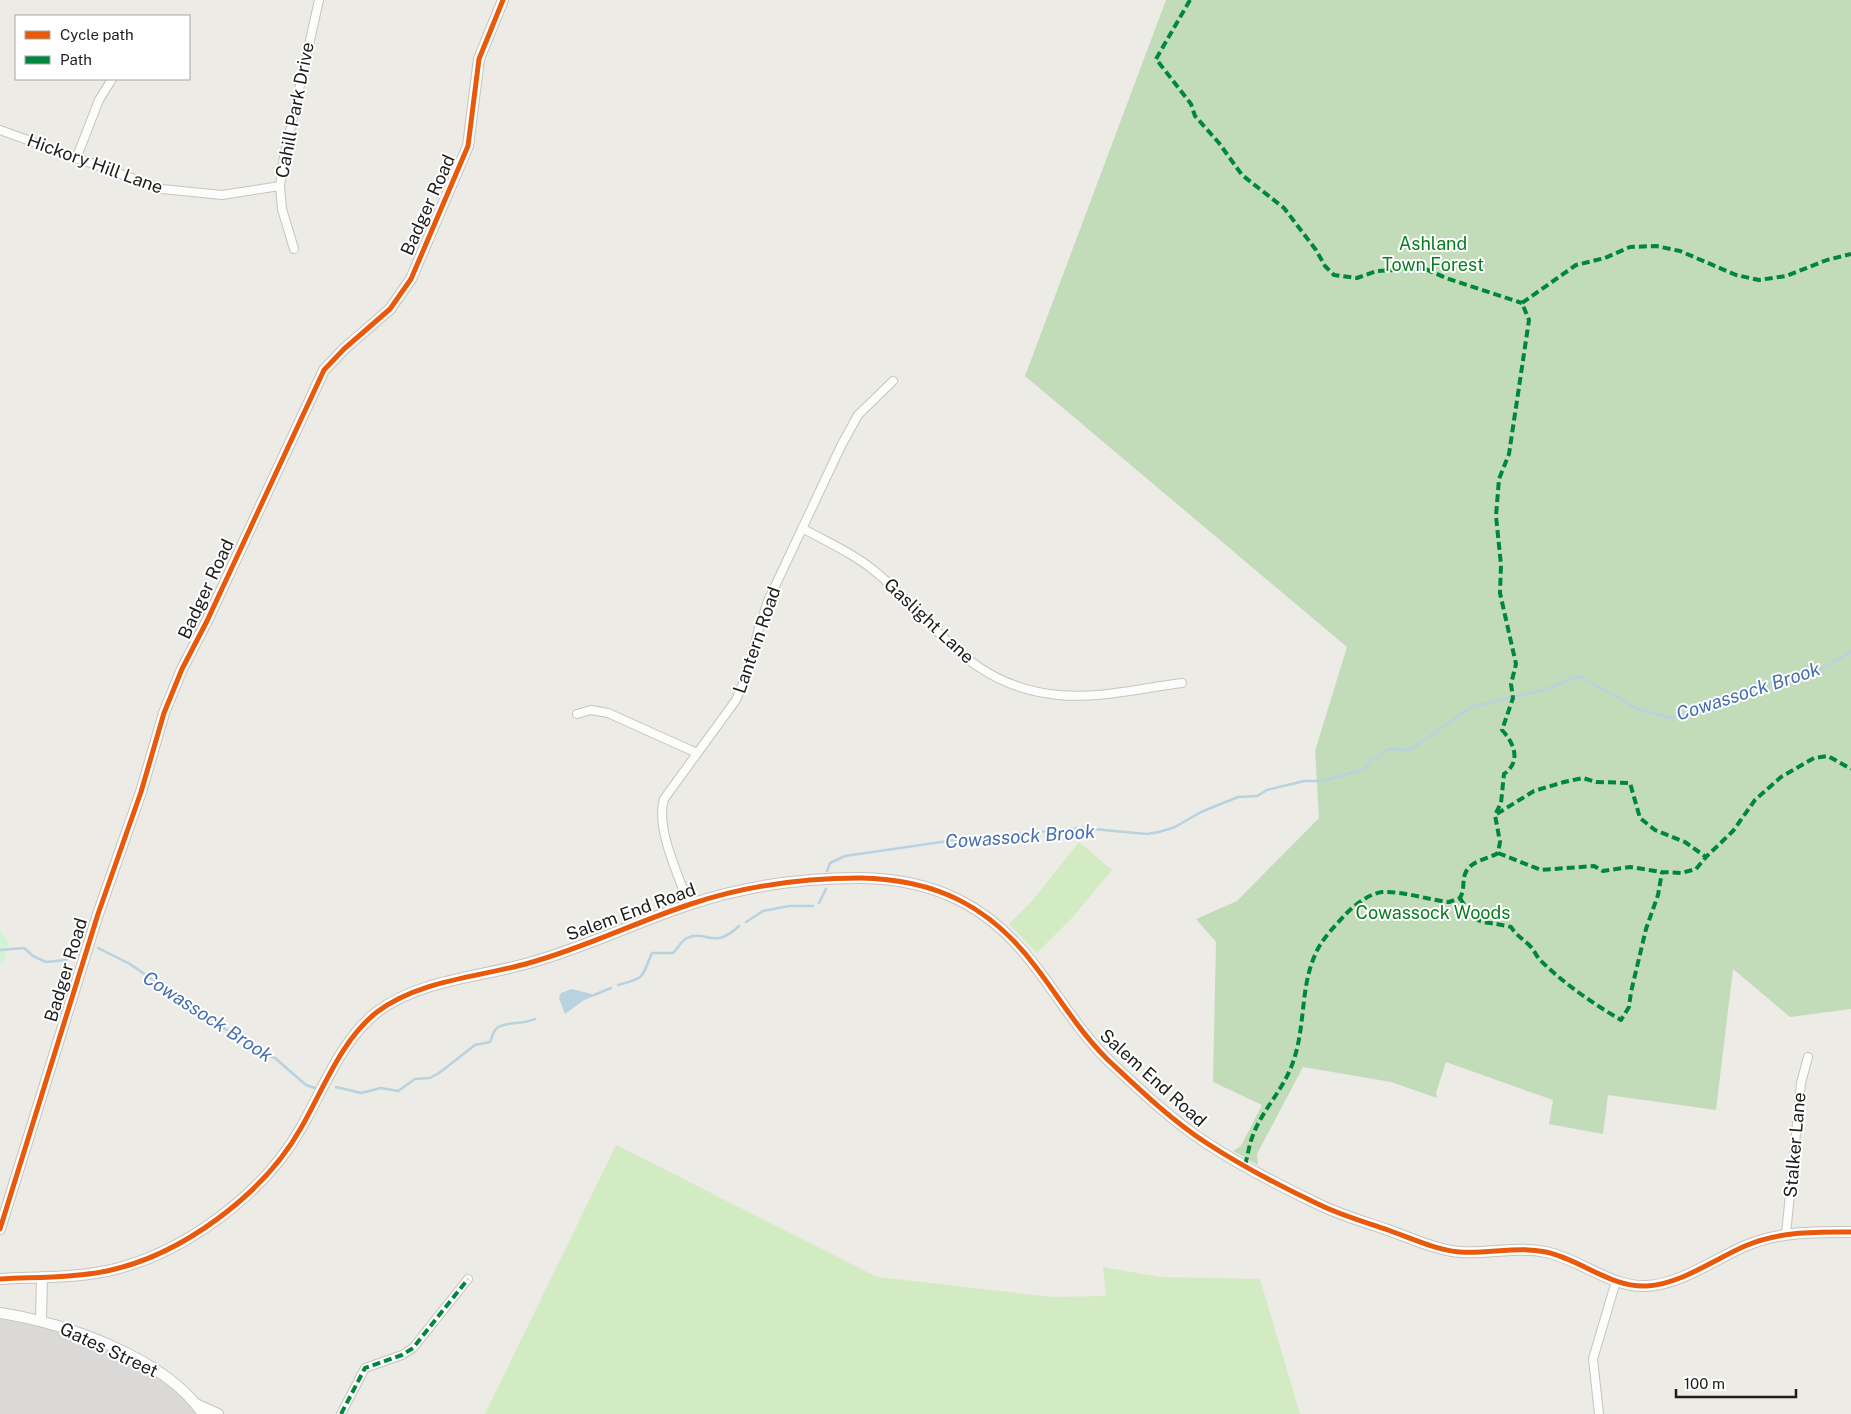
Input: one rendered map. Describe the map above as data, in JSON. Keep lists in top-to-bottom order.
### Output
{
  "streets": {
    "street": [
      "Cahill Park Drive",
      "Hickory Hill Lane",
      "Badger Road",
      "Gaslight Lane",
      "Lantern Road",
      "Salem End Road",
      "Stalker Lane",
      "Gates Street"
    ]
  },
  "crossings": [
    ["Cahill Park Drive", "Hickory Hill Lane"],
    ["Gaslight Lane", "Lantern Road"],
    ["Lantern Road", "Salem End Road"],
    ["Salem End Road", "Stalker Lane"]
  ],
  "water": ["Cowassock Brook"],
  "parks": ["Ashland Town Forest", "Cowassock Woods"],
  "legend": ["Cycle path", "Path"],
  "scale_bar": "100 m"
}
